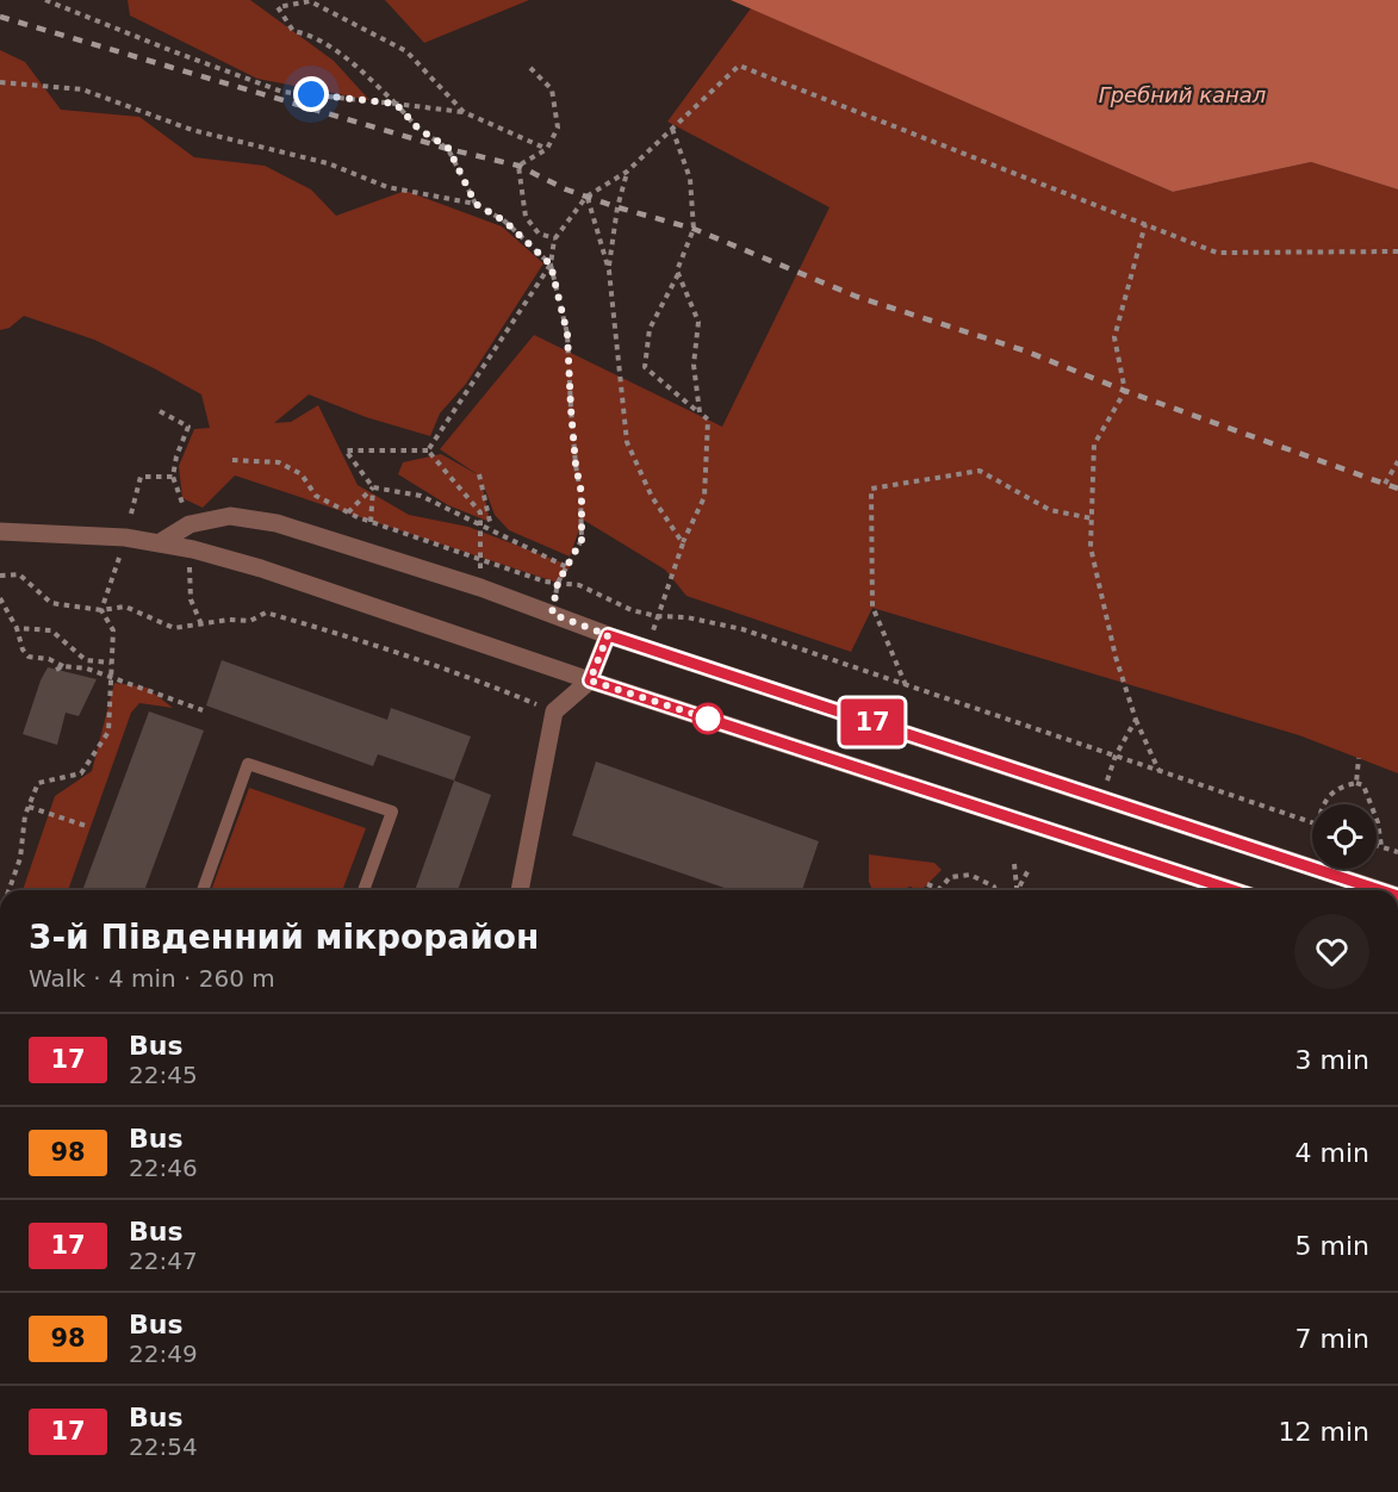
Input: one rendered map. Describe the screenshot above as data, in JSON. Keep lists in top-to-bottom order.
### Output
{
  "water": ["Гребний канал"],
  "lines": ["bus line 17"],
  "page": {
    "on_map": "17",
    "heading": ["3-й Південний мікрорайон", "Walk · 4 min · 260 m"],
    "list": [
      {
        "mark": "17",
        "name": "Bus",
        "note": "22:45",
        "value": "3 min"
      },
      {
        "mark": "98",
        "name": "Bus",
        "note": "22:46",
        "value": "4 min"
      },
      {
        "mark": "17",
        "name": "Bus",
        "note": "22:47",
        "value": "5 min"
      },
      {
        "mark": "98",
        "name": "Bus",
        "note": "22:49",
        "value": "7 min"
      },
      {
        "mark": "17",
        "name": "Bus",
        "note": "22:54",
        "value": "12 min"
      }
    ]
  }
}
